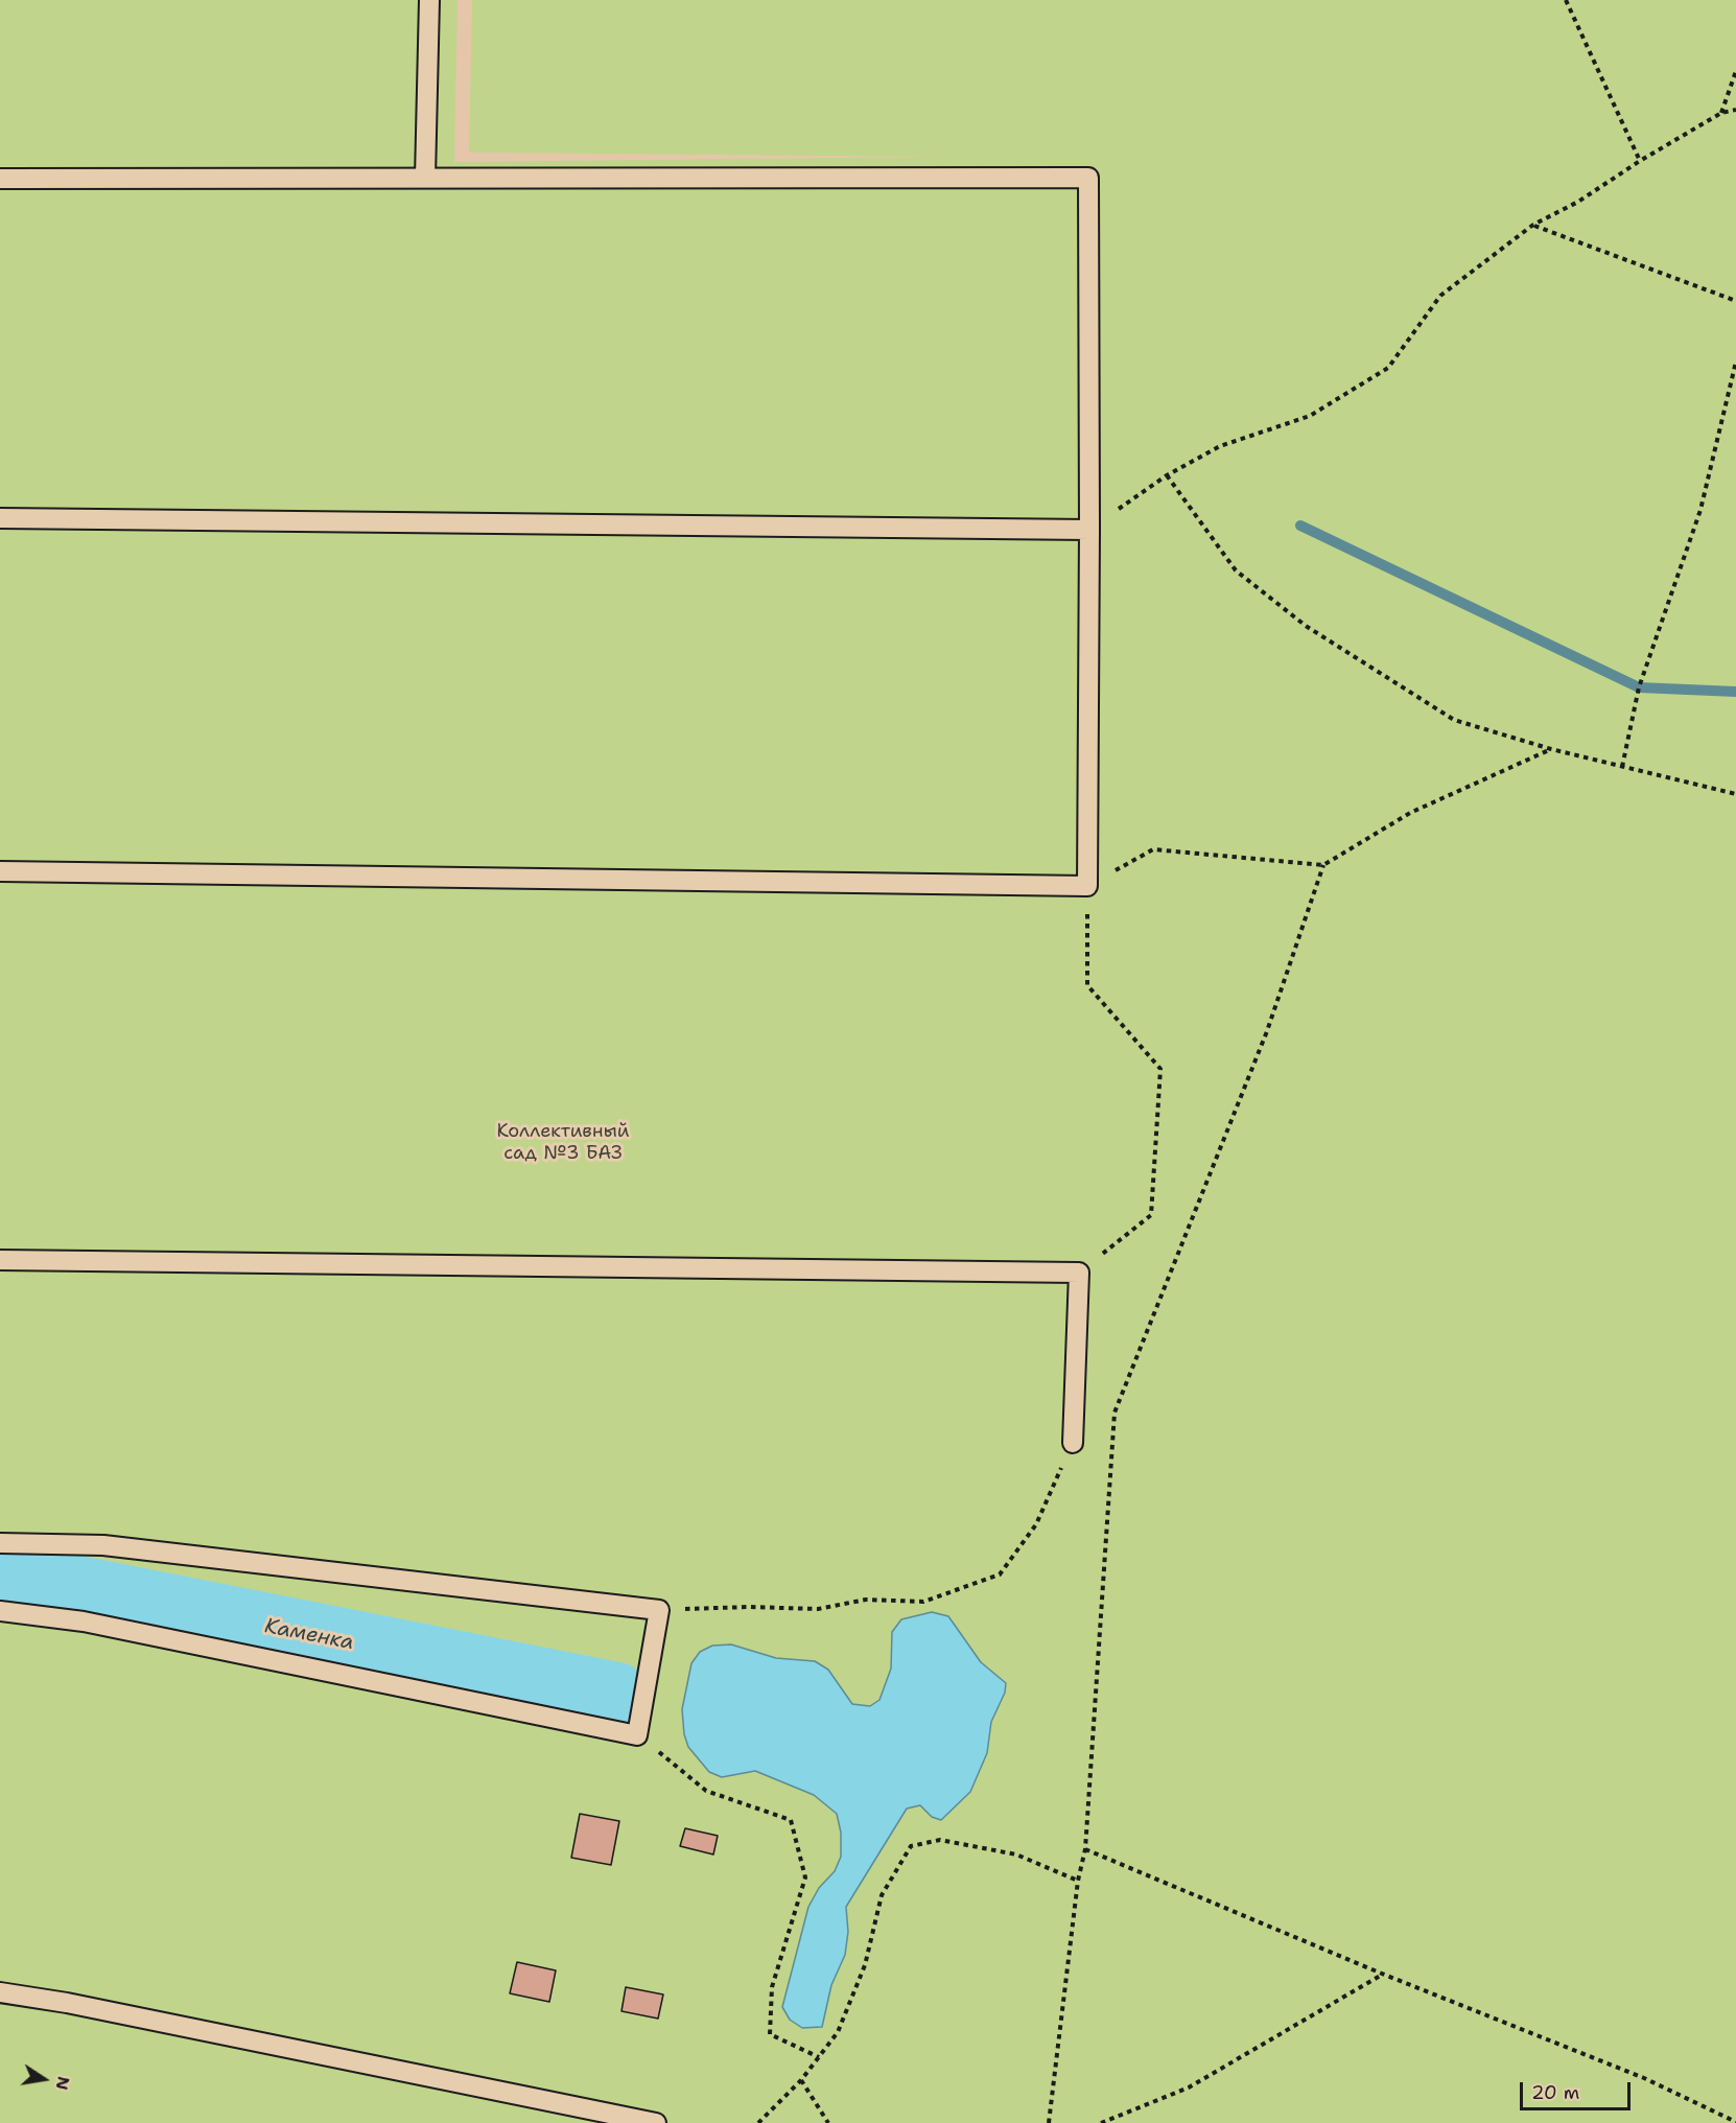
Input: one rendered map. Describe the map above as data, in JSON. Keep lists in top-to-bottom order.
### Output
{
  "water": ["Каменка"],
  "parks": ["Коллективный сад №3 БАЗ"],
  "scale_bar": "20 m",
  "north": "right"
}
